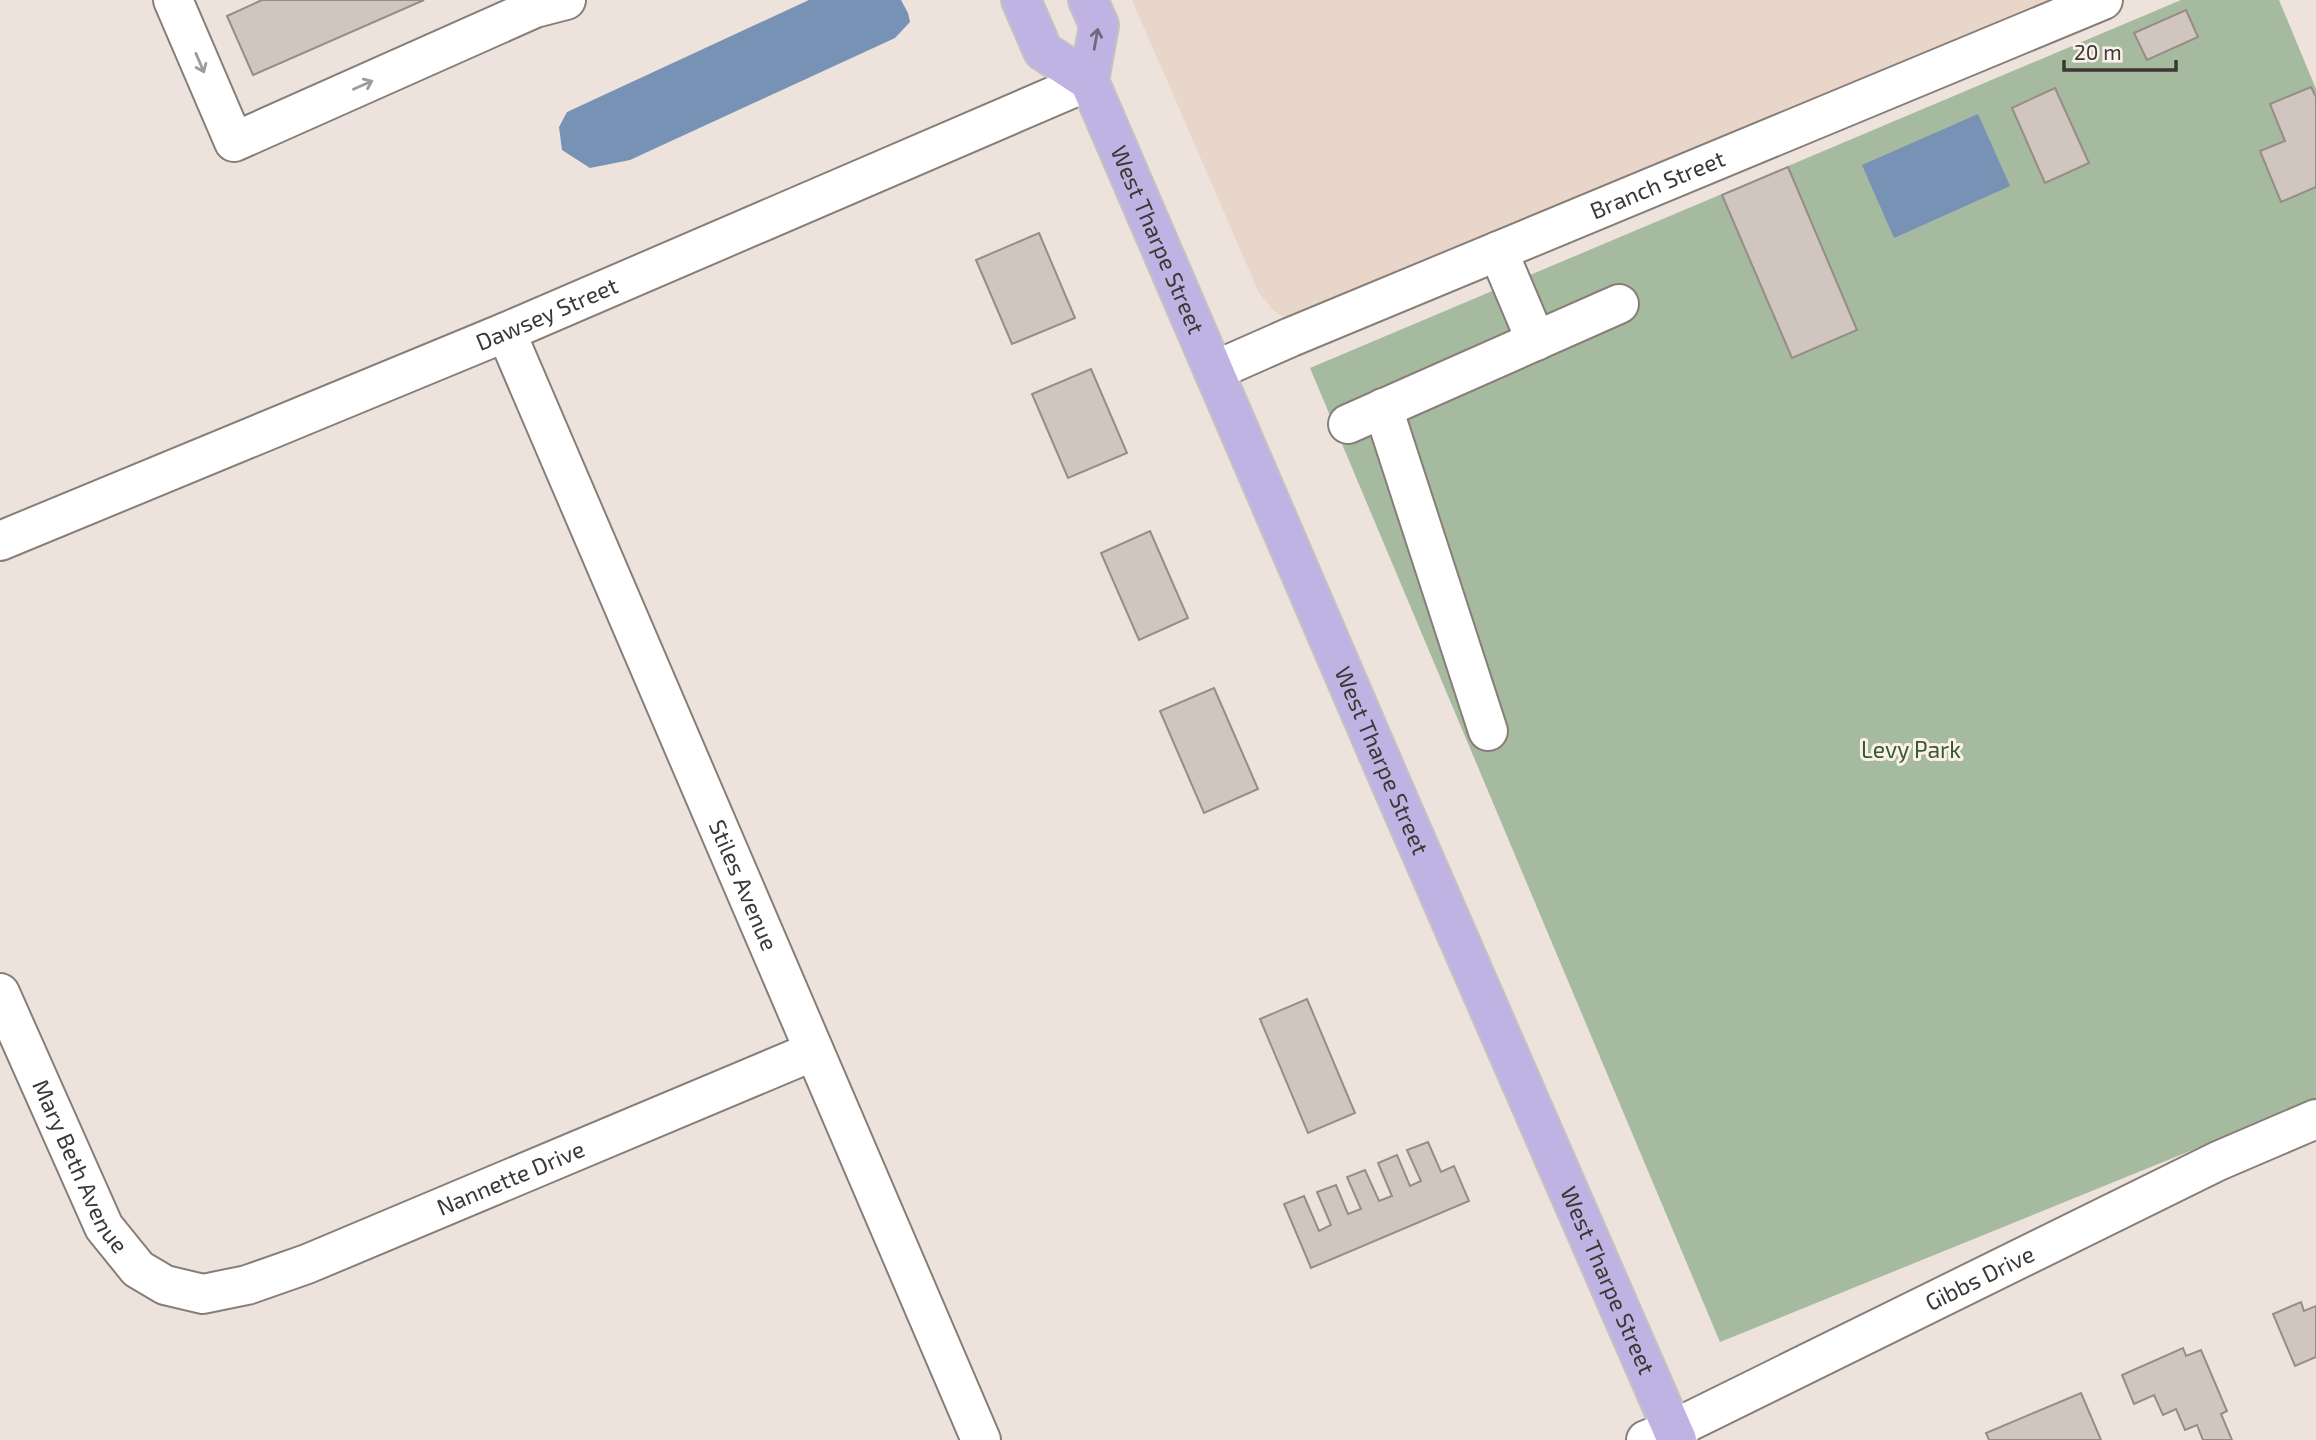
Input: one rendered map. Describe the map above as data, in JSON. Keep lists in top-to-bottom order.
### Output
{
  "streets": {
    "main road": ["West Tharpe Street"],
    "street": [
      "Branch Street",
      "Dawsey Street",
      "Stiles Avenue",
      "Mary Beth Avenue",
      "Nannette Drive",
      "Gibbs Drive"
    ]
  },
  "crossings": [
    ["Branch Street", "West Tharpe Street"],
    ["West Tharpe Street", "Dawsey Street"],
    ["West Tharpe Street", "Gibbs Drive"],
    ["Dawsey Street", "Stiles Avenue"],
    ["Stiles Avenue", "Nannette Drive"],
    ["Mary Beth Avenue", "Nannette Drive"]
  ],
  "parks": ["Levy Park"],
  "scale_bar": "20 m"
}
